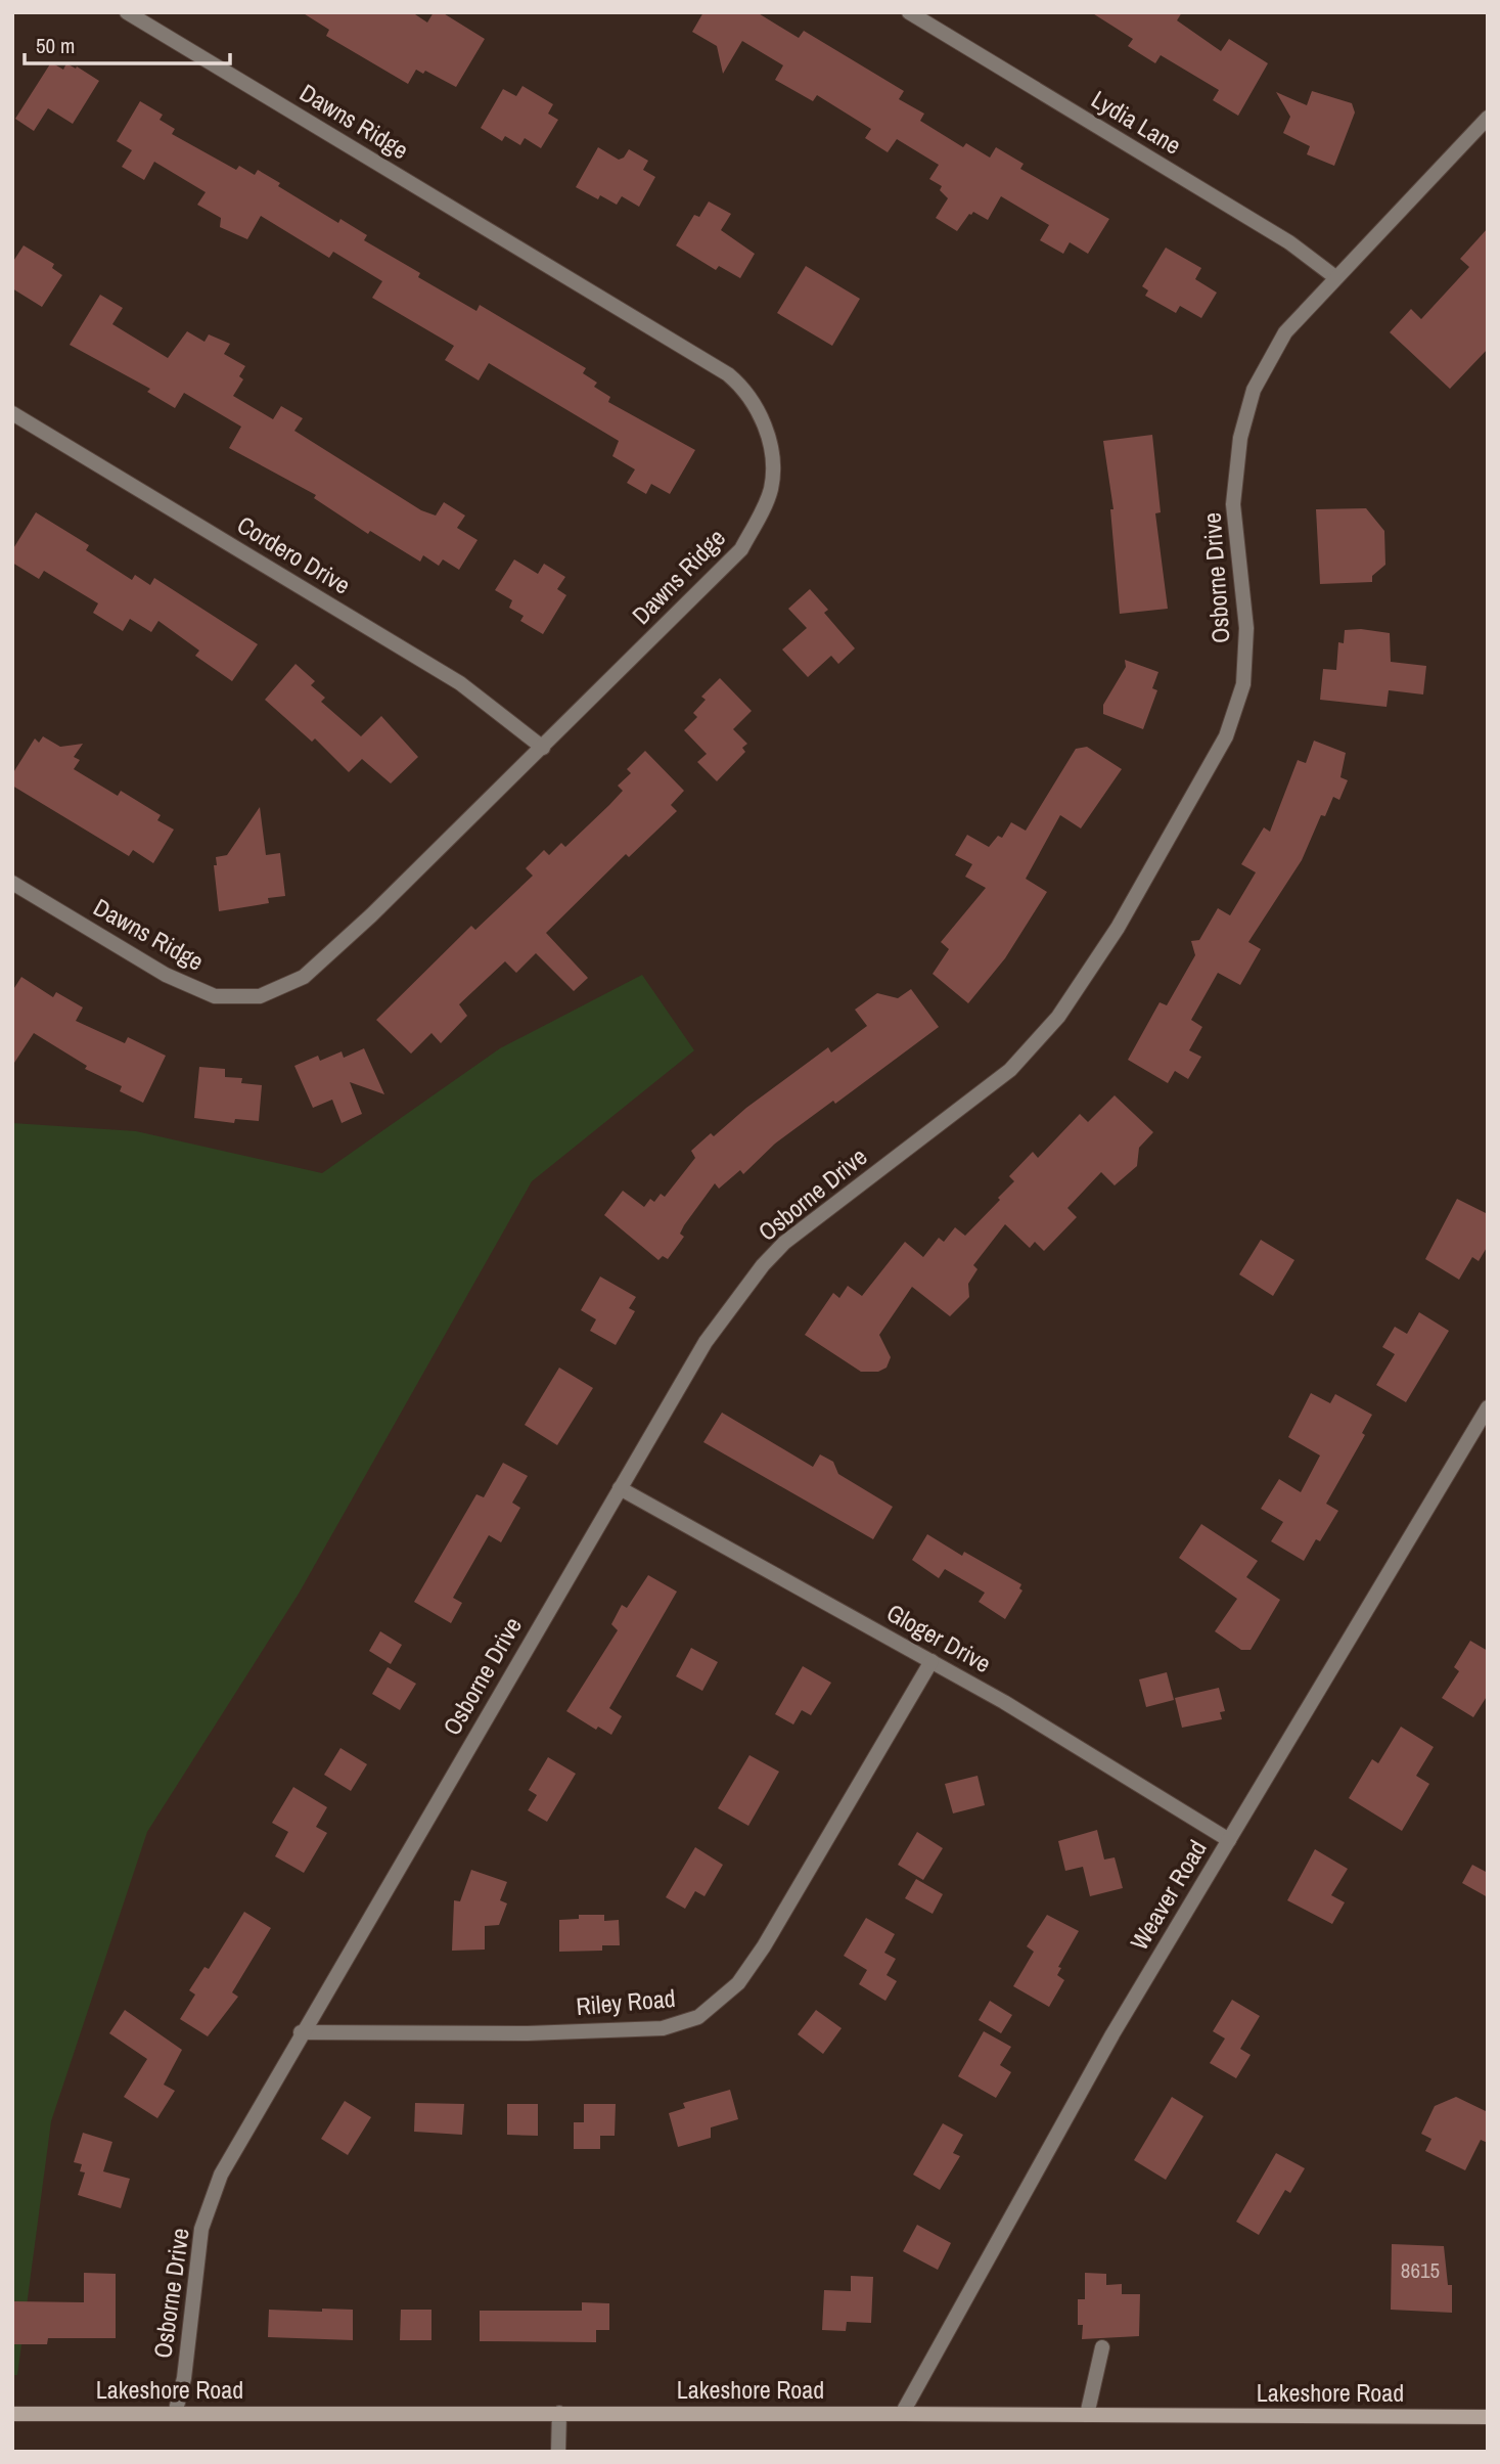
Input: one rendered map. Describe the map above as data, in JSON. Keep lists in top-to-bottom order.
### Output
{
  "streets": {
    "street": [
      "Dawns Ridge",
      "Lydia Lane",
      "Cordero Drive",
      "Osborne Drive",
      "Gloger Drive",
      "Weaver Road",
      "Riley Road",
      "Lakeshore Road"
    ]
  },
  "crossings": [
    ["Dawns Ridge", "Cordero Drive"],
    ["Lydia Lane", "Osborne Drive"],
    ["Osborne Drive", "Gloger Drive"],
    ["Osborne Drive", "Riley Road"],
    ["Osborne Drive", "Lakeshore Road"],
    ["Gloger Drive", "Weaver Road"],
    ["Gloger Drive", "Riley Road"],
    ["Weaver Road", "Lakeshore Road"]
  ],
  "house_numbers": ["8615"],
  "scale_bar": "50 m"
}
